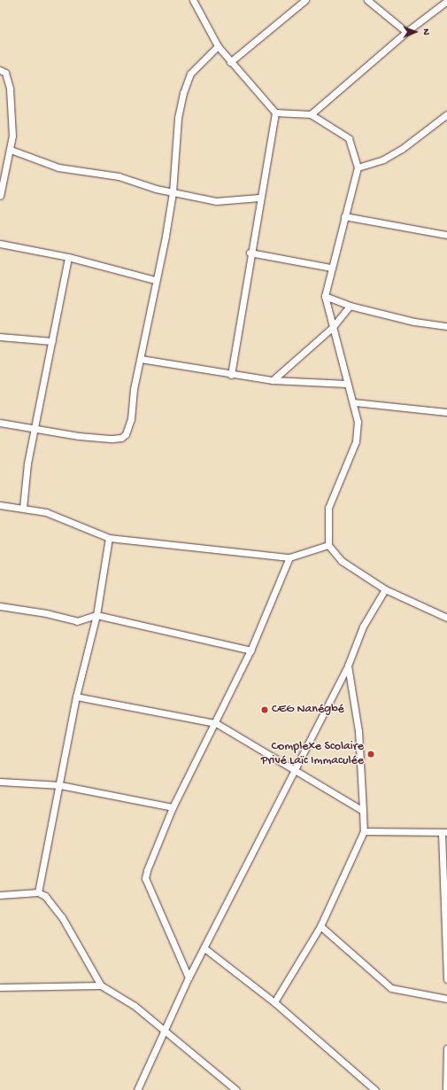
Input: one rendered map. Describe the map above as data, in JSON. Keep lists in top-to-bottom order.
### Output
{
  "places": ["CEG Nanégbé", "Complexe Scolaire Privé Laïc Immaculée"],
  "north": "right"
}
